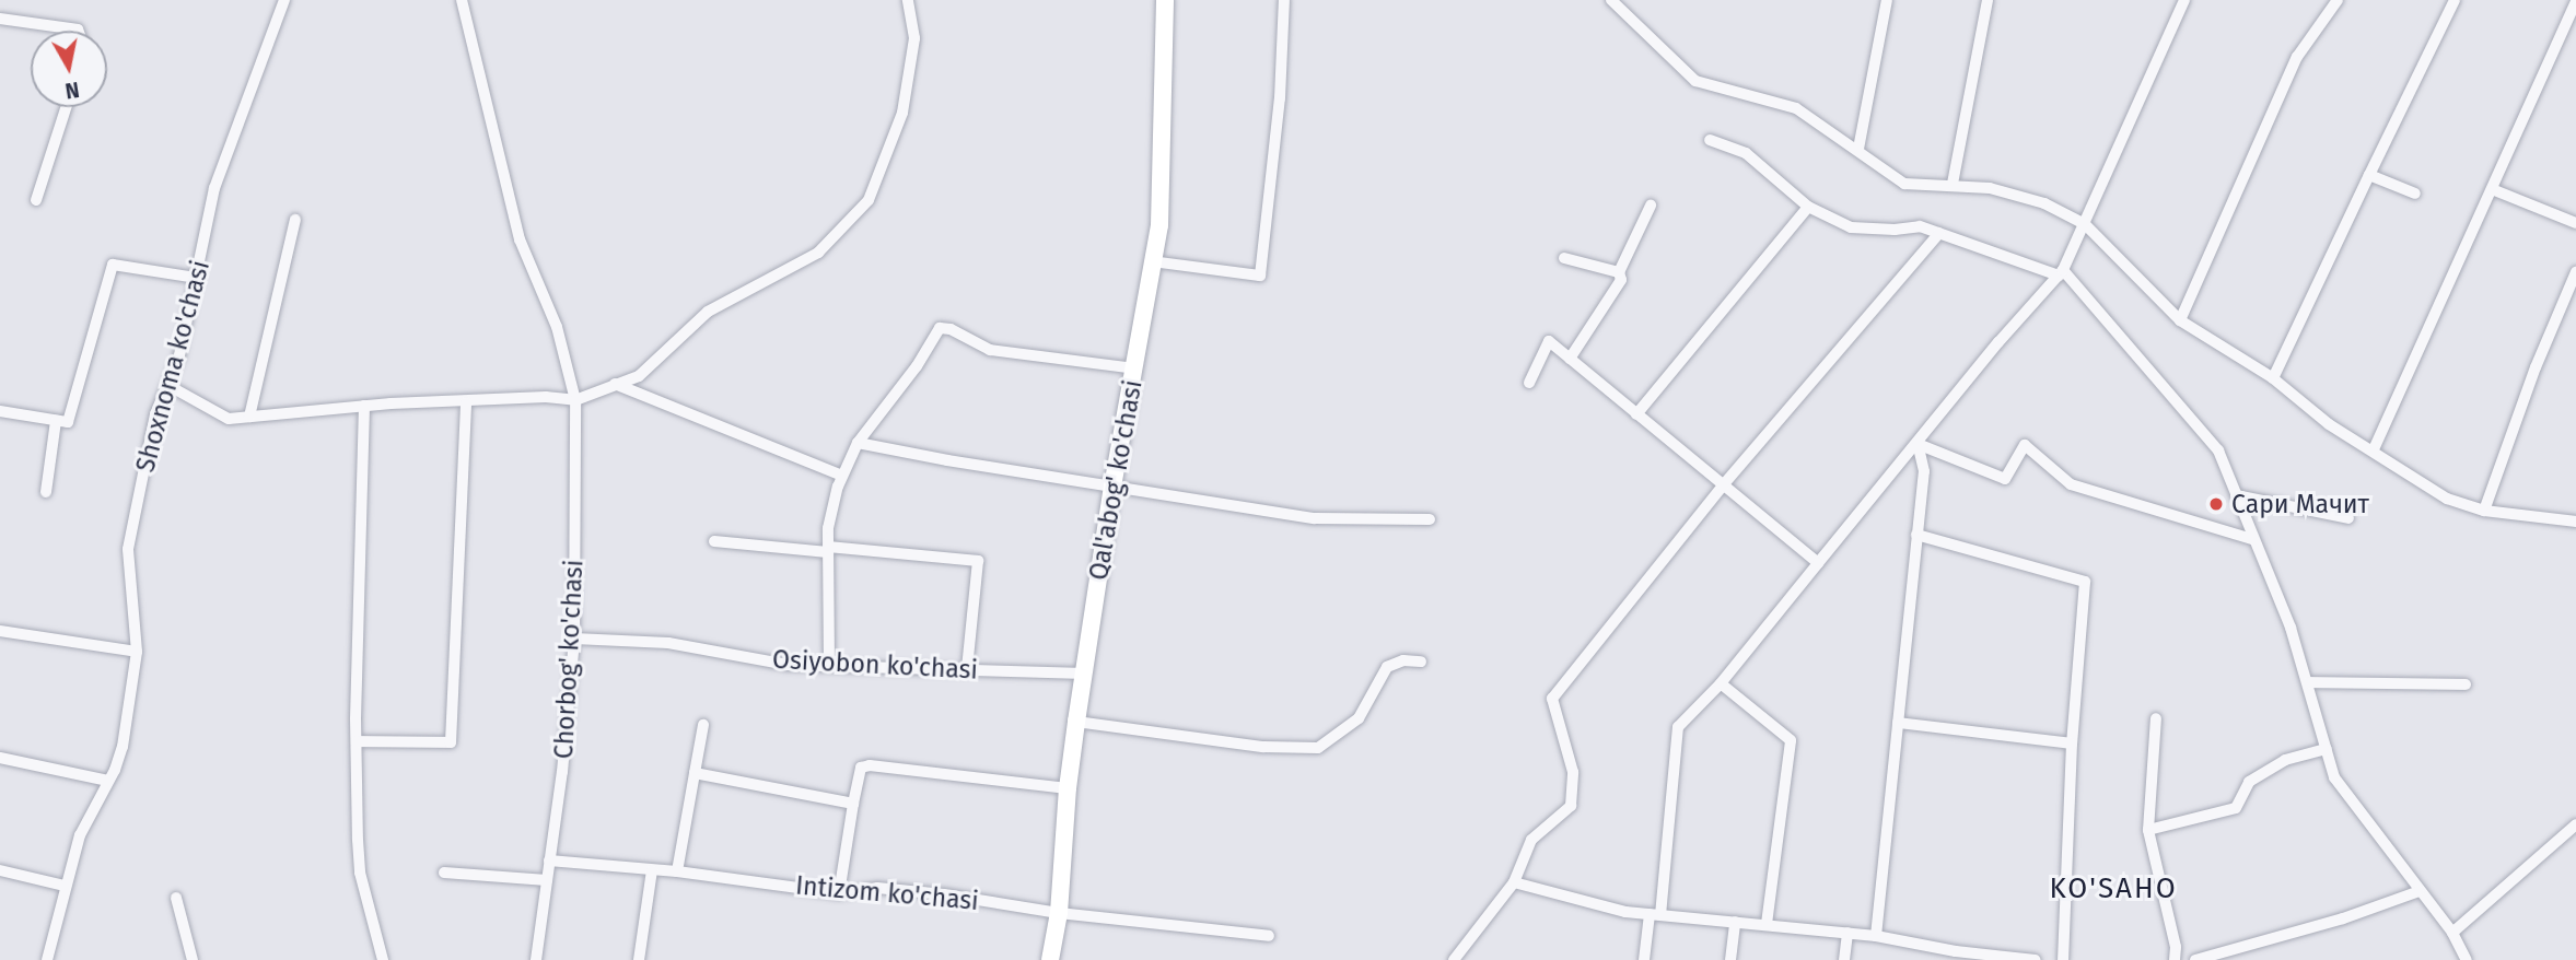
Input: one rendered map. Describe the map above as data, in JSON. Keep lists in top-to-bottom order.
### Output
{
  "streets": {
    "street": [
      "Shoxnoma ko'chasi",
      "Qal'abog' ko'chasi",
      "Сhorbog' ko'chasi",
      "Osiyobon ko'chasi",
      "Intizom ko'chasi"
    ]
  },
  "crossings": [
    ["Qal'abog' ko'chasi", "Osiyobon ko'chasi"],
    ["Qal'abog' ko'chasi", "Intizom ko'chasi"],
    ["Сhorbog' ko'chasi", "Osiyobon ko'chasi"],
    ["Сhorbog' ko'chasi", "Intizom ko'chasi"]
  ],
  "districts": ["KO'SAHO"],
  "places": ["Сари Мачит"],
  "north": "bottom"
}
